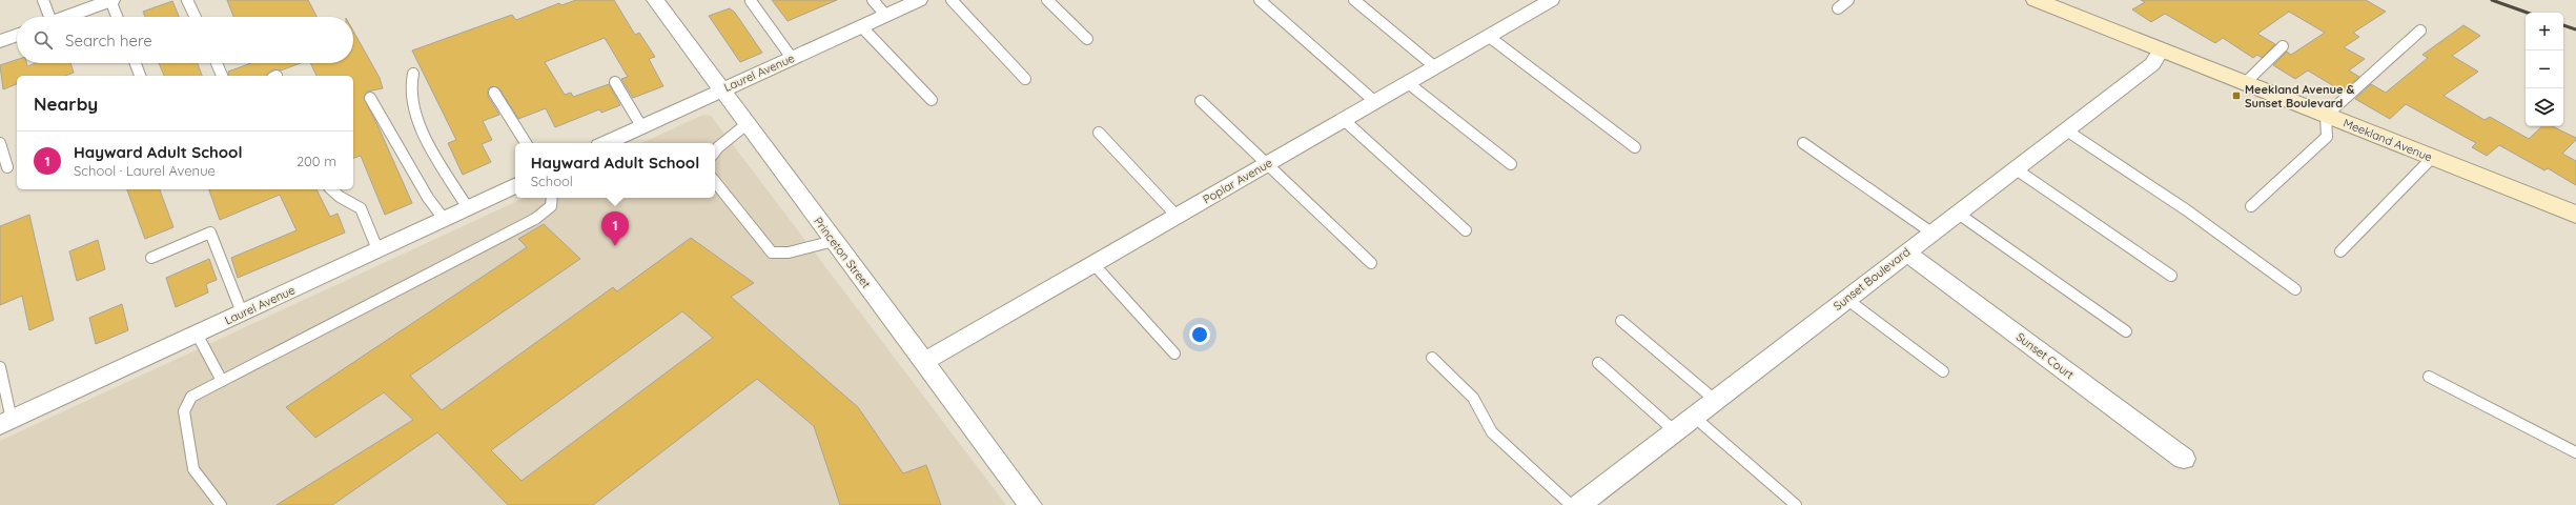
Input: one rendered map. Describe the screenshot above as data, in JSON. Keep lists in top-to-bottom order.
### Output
{
  "streets": {
    "street": [
      "Laurel Avenue",
      "Meekland Avenue",
      "Poplar Avenue",
      "Princeton Street",
      "Sunset Boulevard",
      "Sunset Court"
    ]
  },
  "crossings": [
    ["Laurel Avenue", "Princeton Street"],
    ["Meekland Avenue", "Sunset Boulevard"],
    ["Poplar Avenue", "Princeton Street"],
    ["Sunset Boulevard", "Sunset Court"]
  ],
  "places": {
    "transit": ["Meekland Avenue & Sunset Boulevard"]
  },
  "page": {
    "map_buttons": ["+", "−"],
    "search": "Search here",
    "heading": "Nearby",
    "list": [
      {
        "mark": "1",
        "name": "Hayward Adult School",
        "note": "School · Laurel Avenue",
        "value": "200 m"
      }
    ],
    "popup": ["Hayward Adult School", "School"],
    "pins": "1"
  }
}
